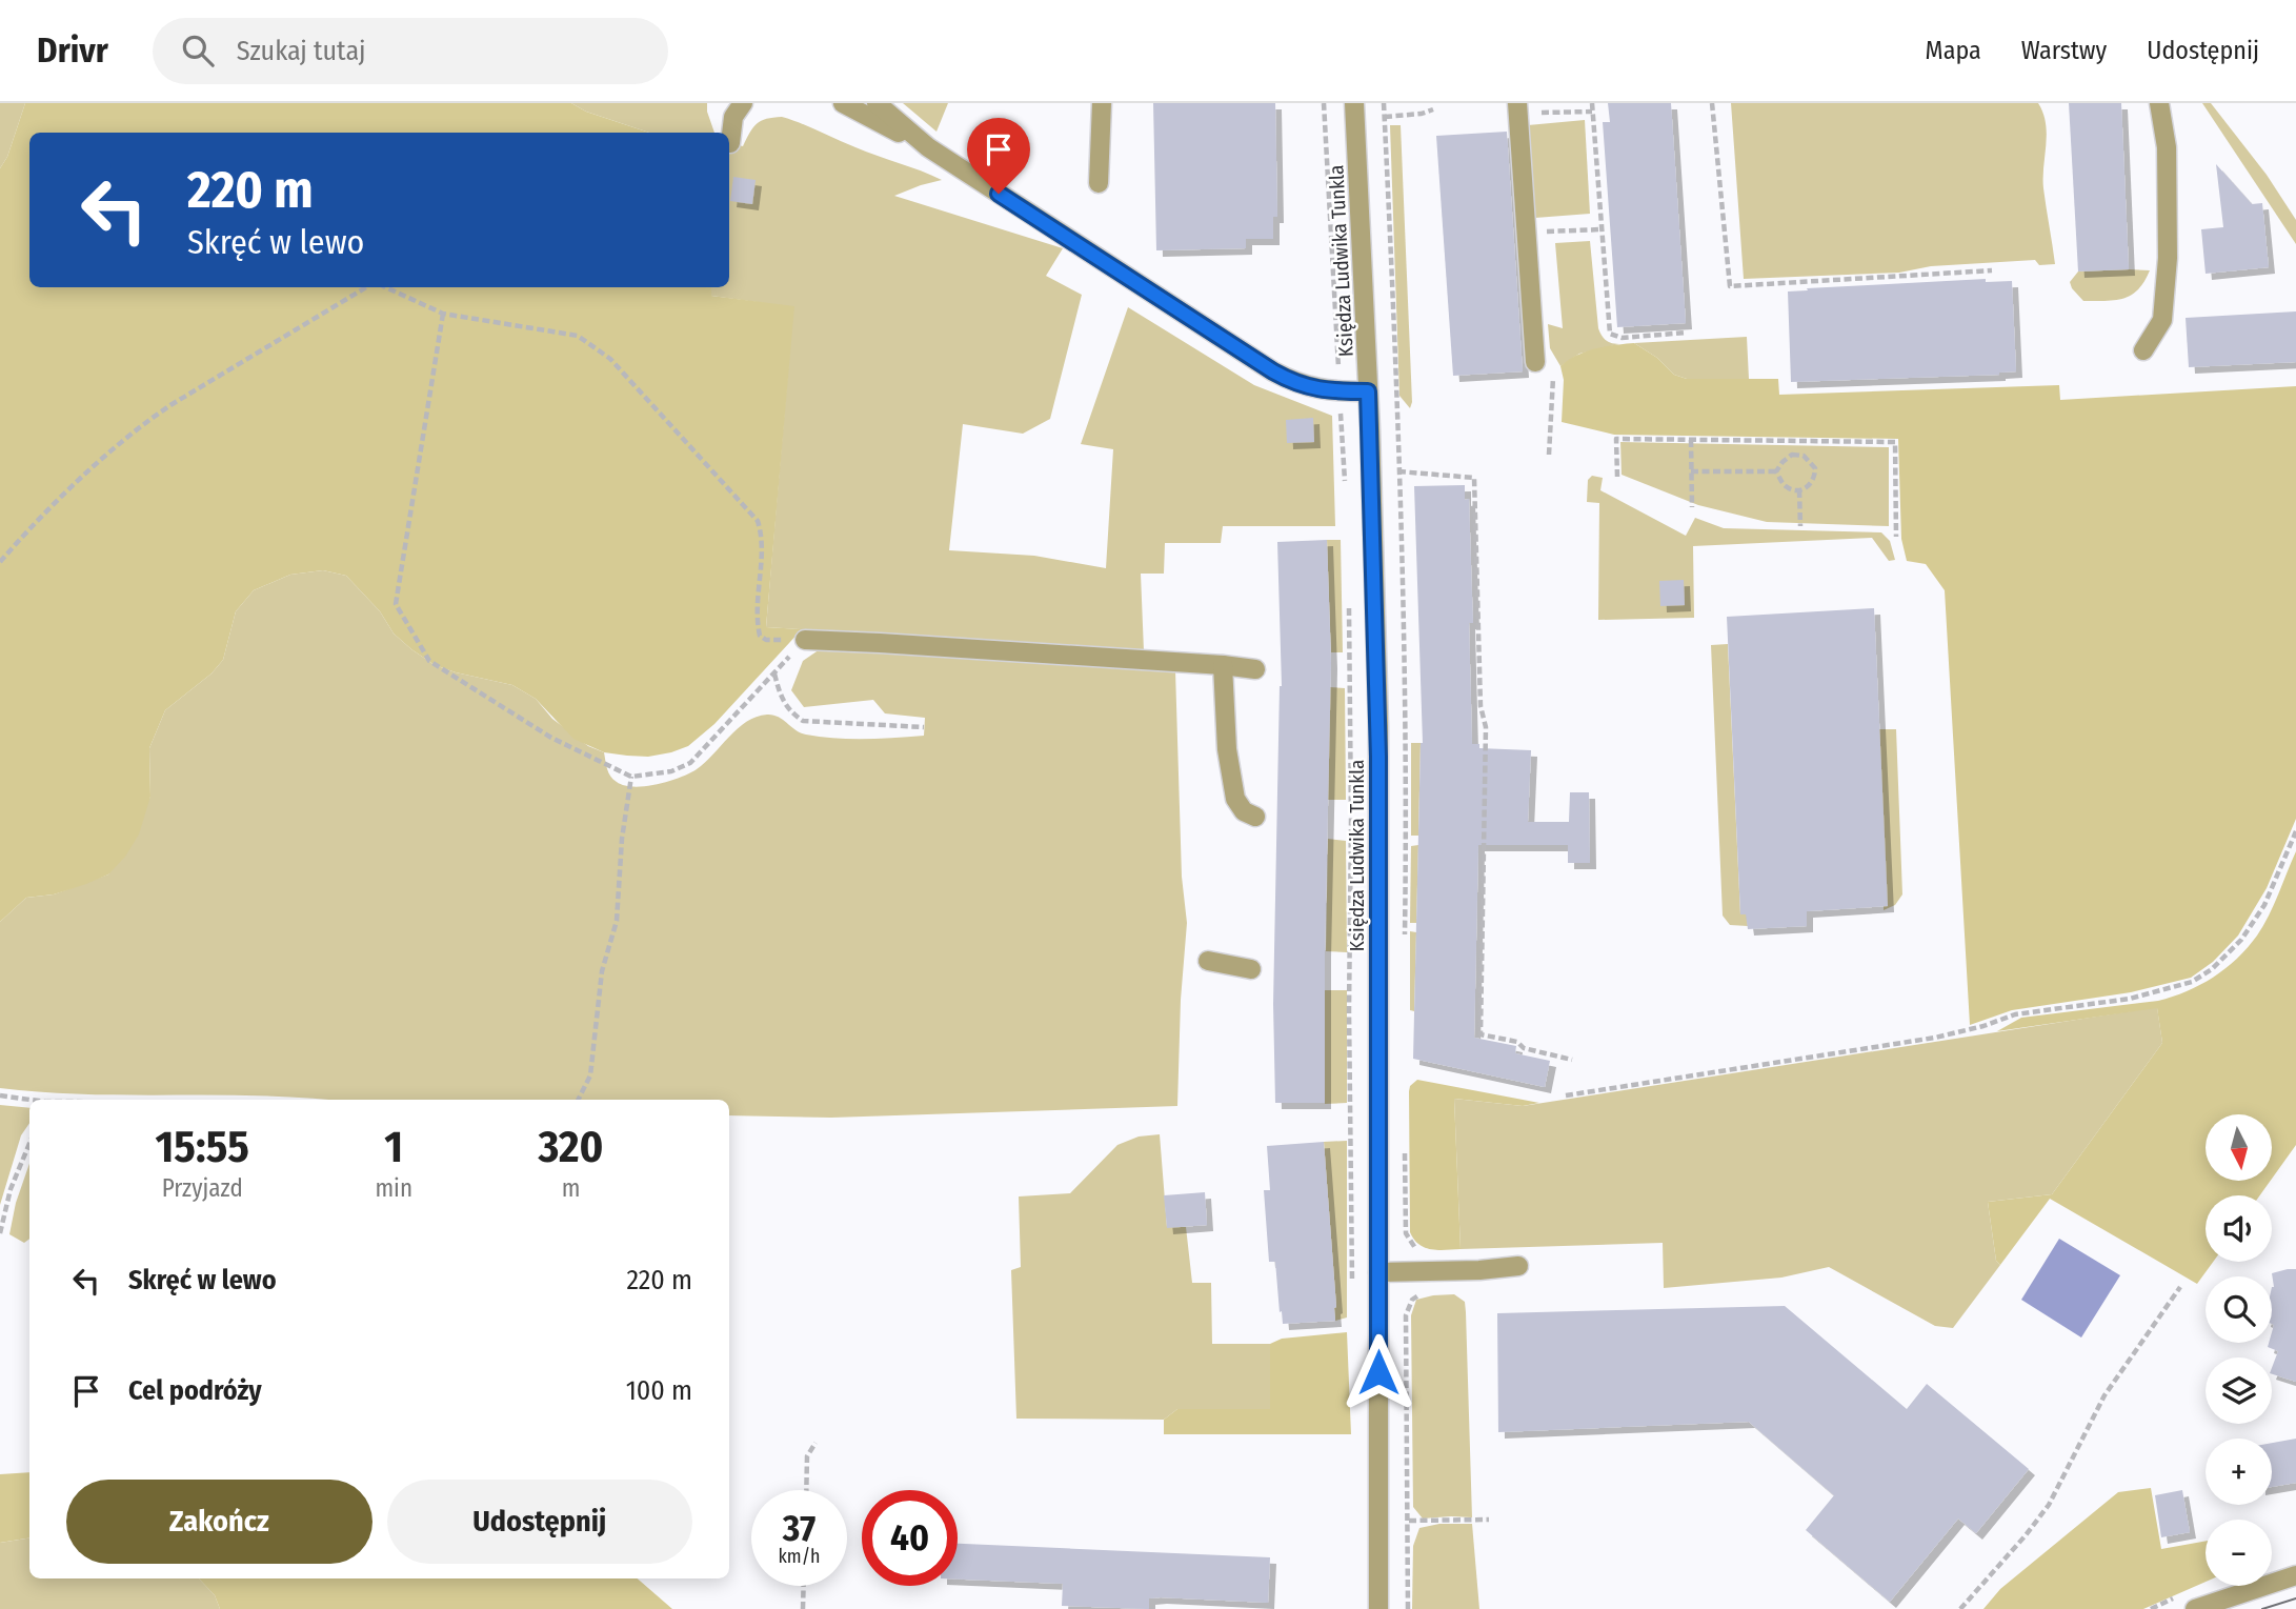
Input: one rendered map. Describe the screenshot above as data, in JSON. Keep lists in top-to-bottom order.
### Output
{
  "streets": {
    "street": ["Księdza Ludwika Tunkla"]
  },
  "north": "bottom",
  "page": {
    "header": "Drivr",
    "search": "Szukaj tutaj",
    "nav": ["Mapa", "Warstwy", "Udostępnij"],
    "turn": ["220 m", "Skręć w lewo"],
    "eta": [
      "15:55",
      "Przyjazd",
      "1",
      "min",
      "320",
      "m"
    ],
    "map_buttons": ["+", "−"],
    "list": [
      {
        "name": "Skręć w lewo",
        "value": "220 m"
      },
      {
        "name": "Cel podróży",
        "value": "100 m"
      }
    ],
    "buttons": ["Zakończ", "Udostępnij"],
    "speed": "37 km/h",
    "limit": "40"
  }
}
